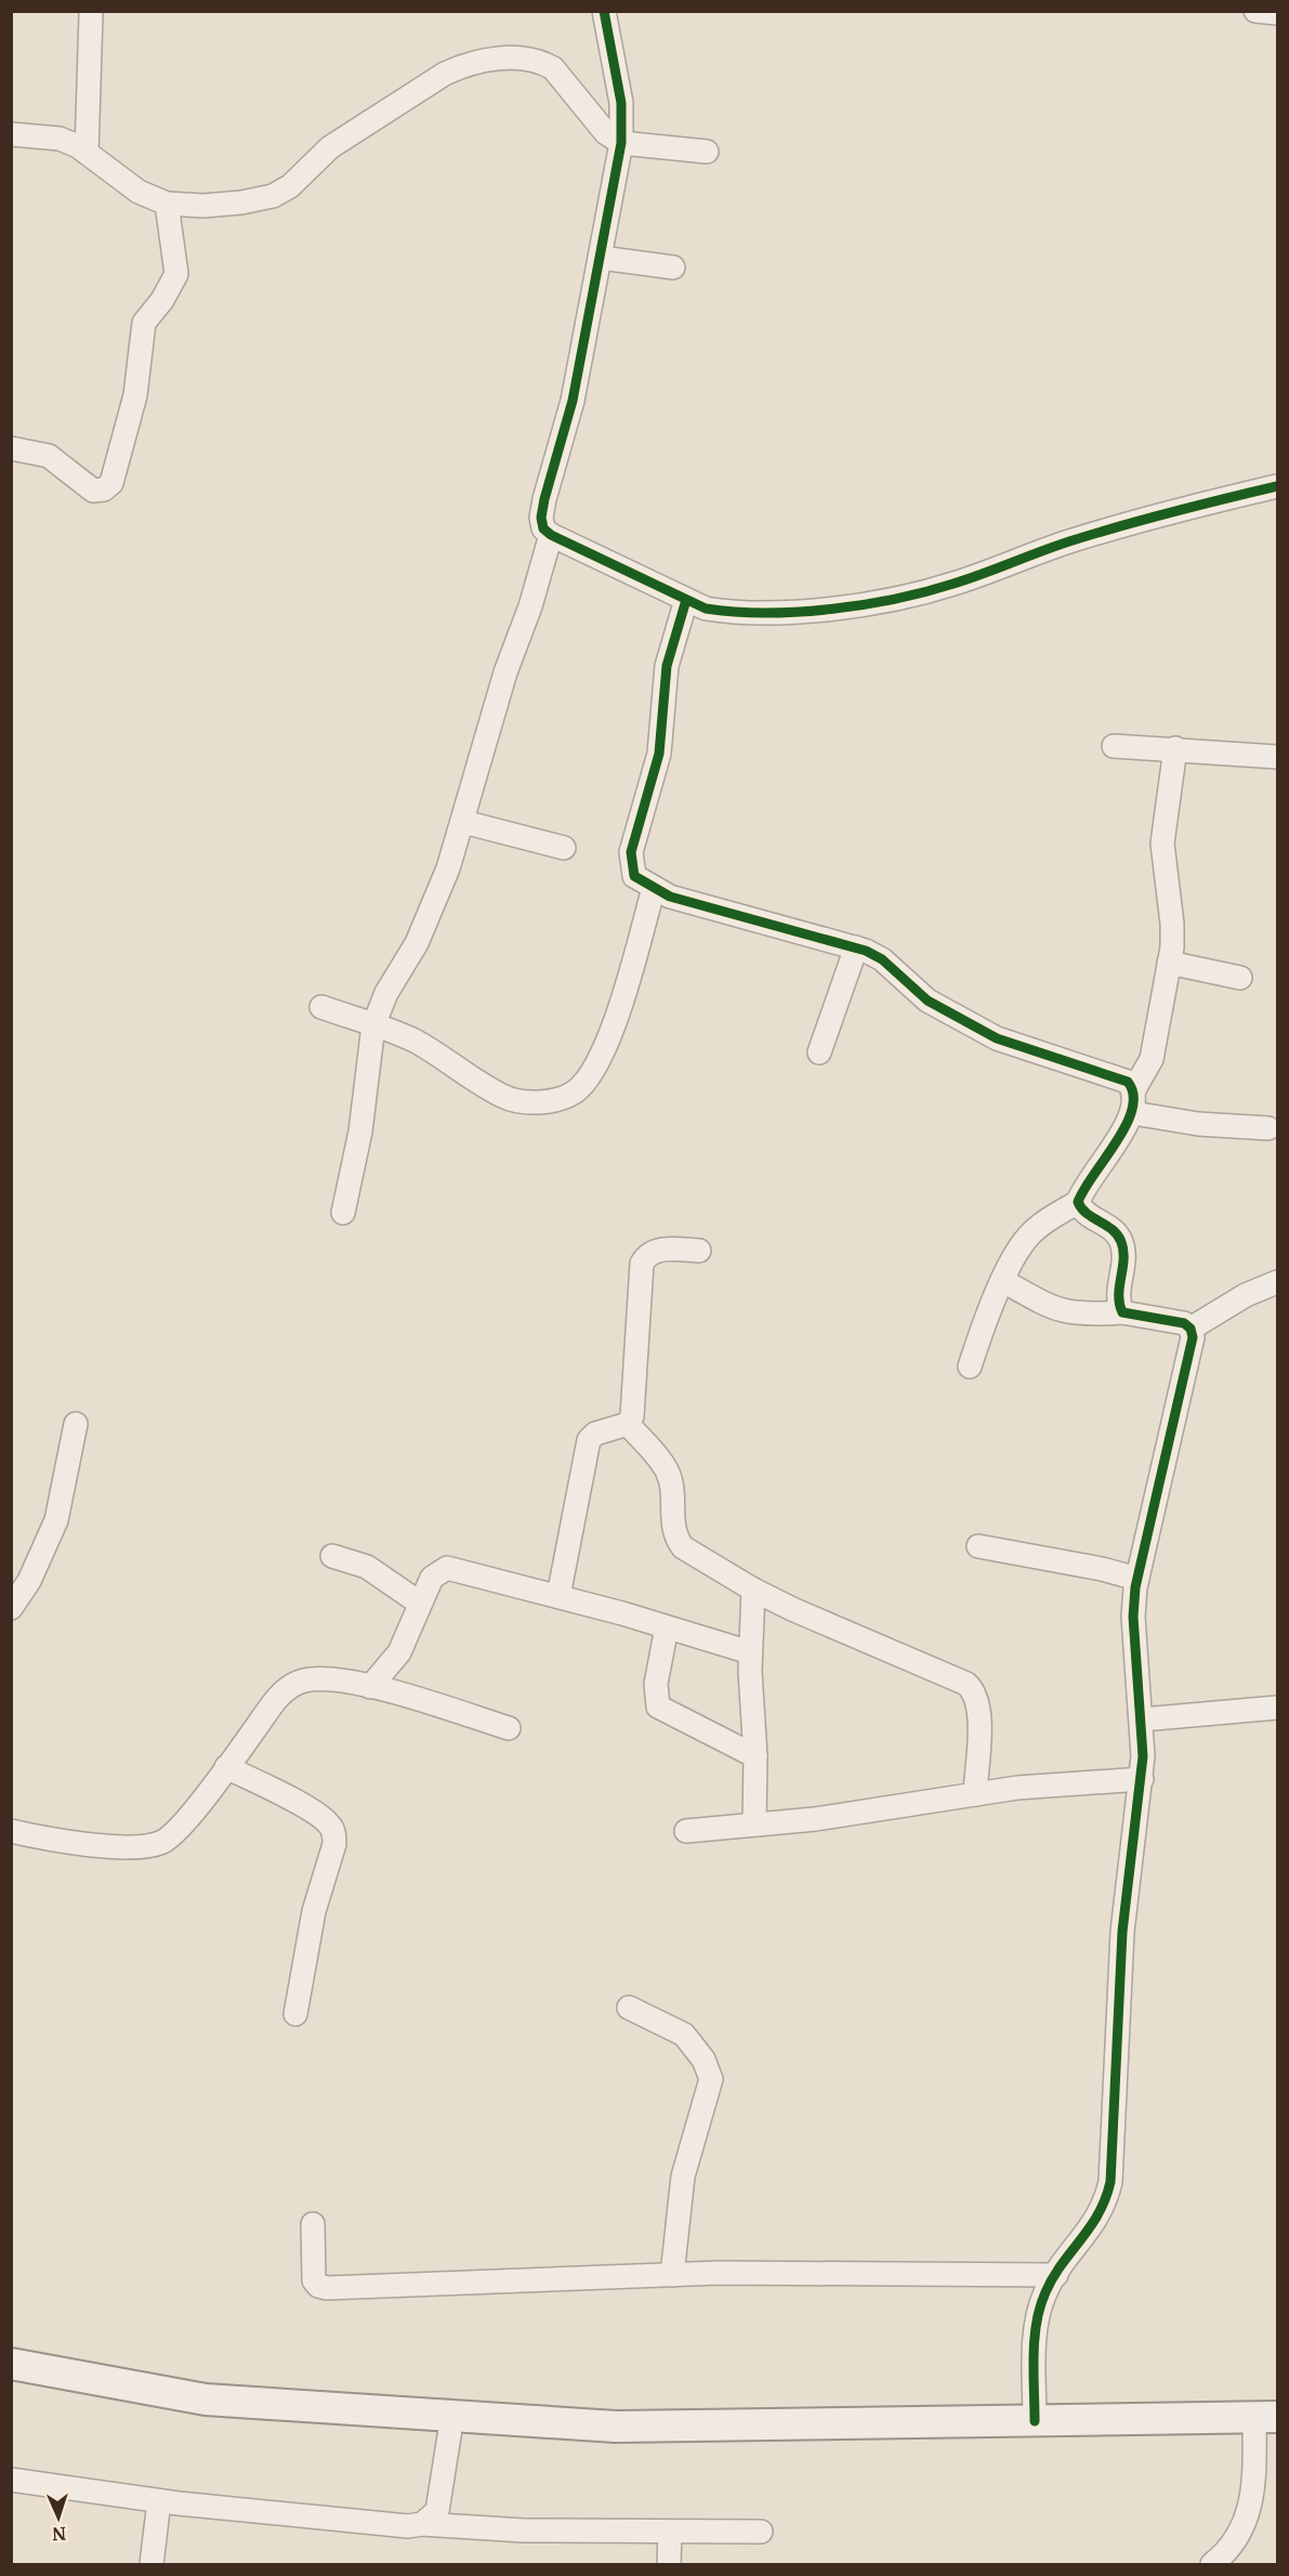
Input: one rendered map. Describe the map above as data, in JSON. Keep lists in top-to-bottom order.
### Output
{
  "north": "bottom"
}
